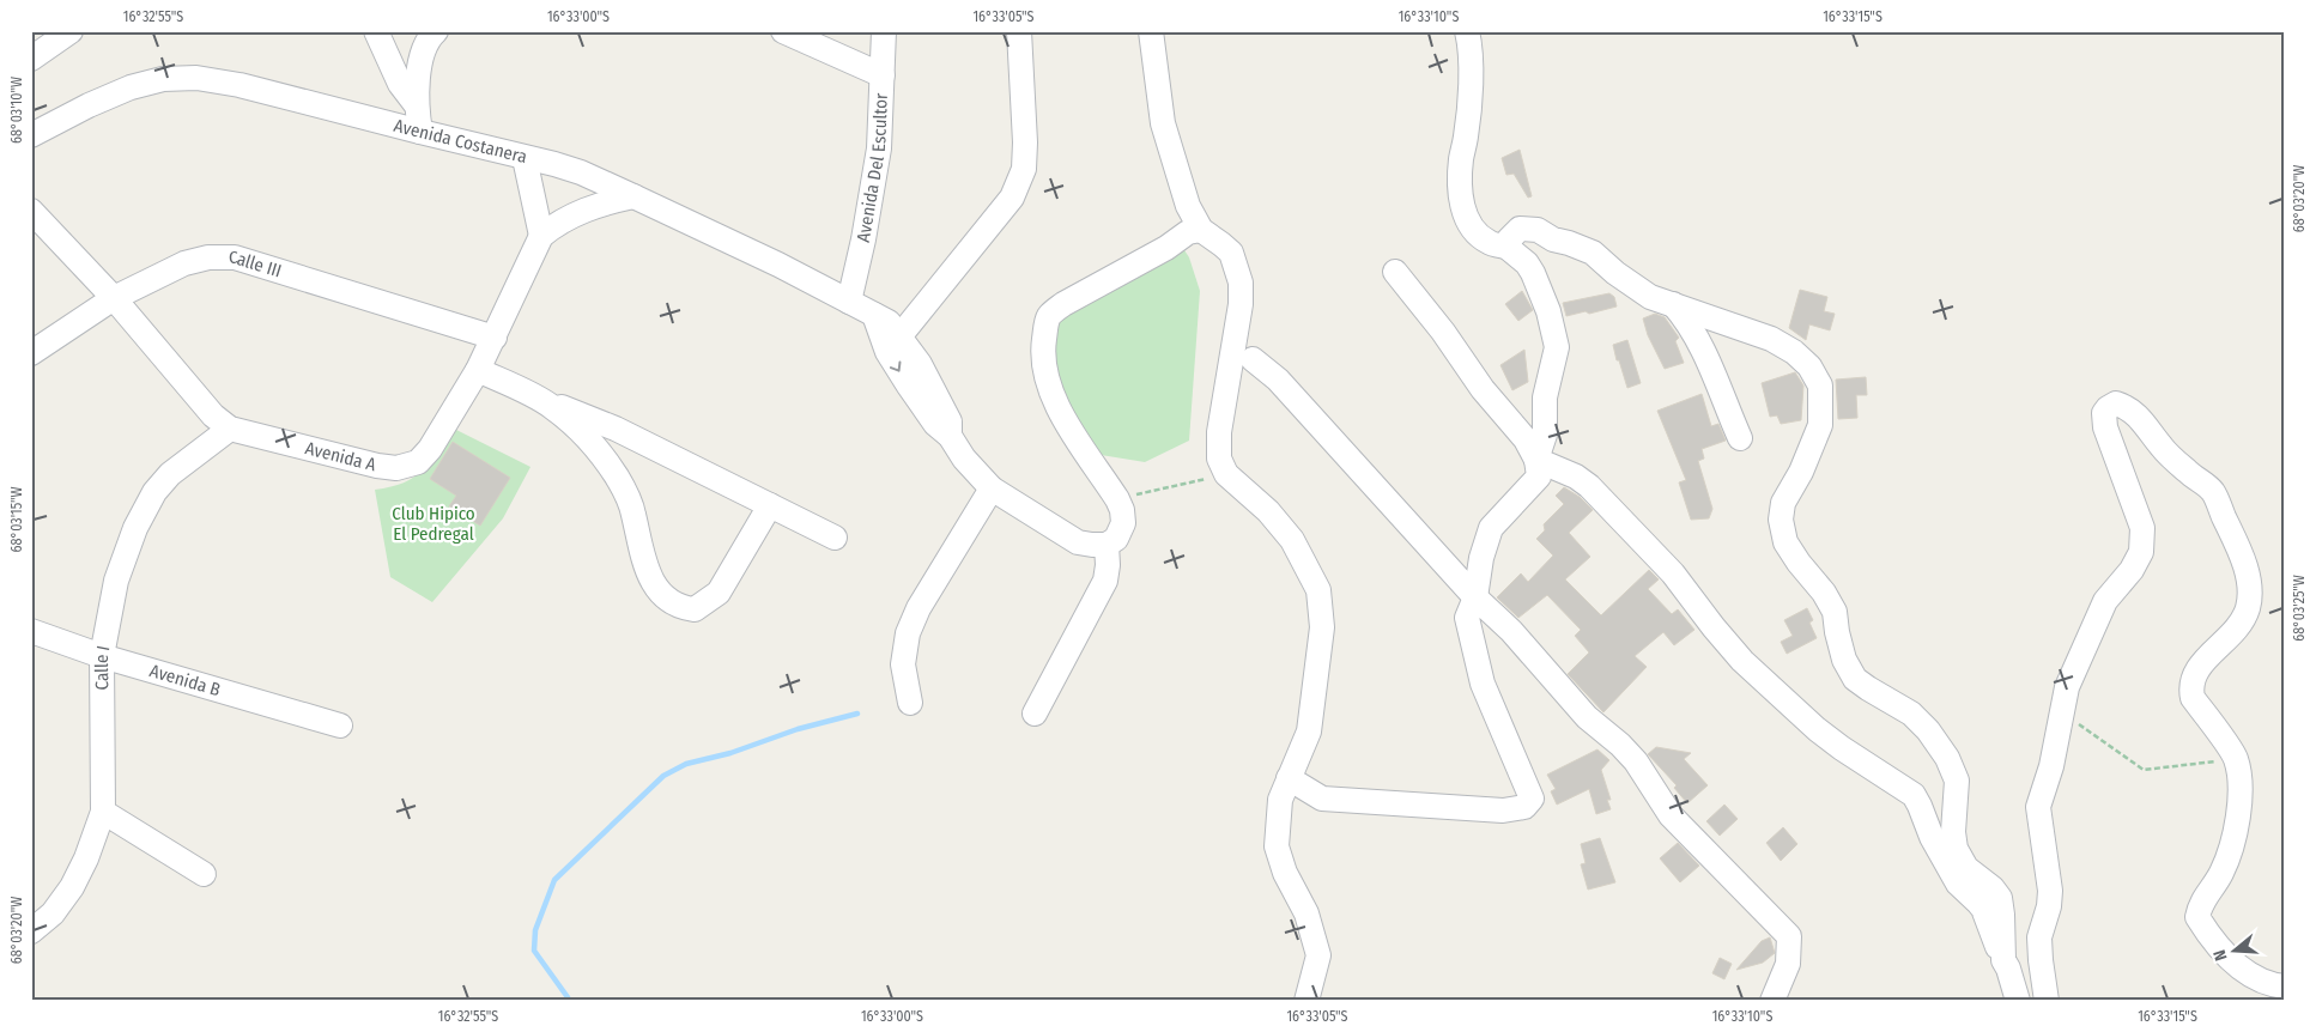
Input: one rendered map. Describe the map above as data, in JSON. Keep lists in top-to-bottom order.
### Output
{
  "streets": {
    "street": [
      "Avenida Costanera",
      "Avenida Del Escultor",
      "Calle III",
      "Avenida A",
      "Calle I",
      "Avenida B"
    ]
  },
  "crossings": [
    ["Avenida Costanera", "Avenida Del Escultor"],
    ["Calle III", "Avenida A"],
    ["Avenida A", "Calle I"],
    ["Calle I", "Avenida B"]
  ],
  "parks": ["Club Hipico El Pedregal"],
  "north": "left",
  "coordinates": [
    "16°32'55\"S",
    "16°33'00\"S",
    "16°33'05\"S",
    "16°33'10\"S",
    "16°33'15\"S",
    "68°03'10\"W",
    "68°03'20\"W",
    "68°03'15\"W",
    "68°03'25\"W"
  ]
}
